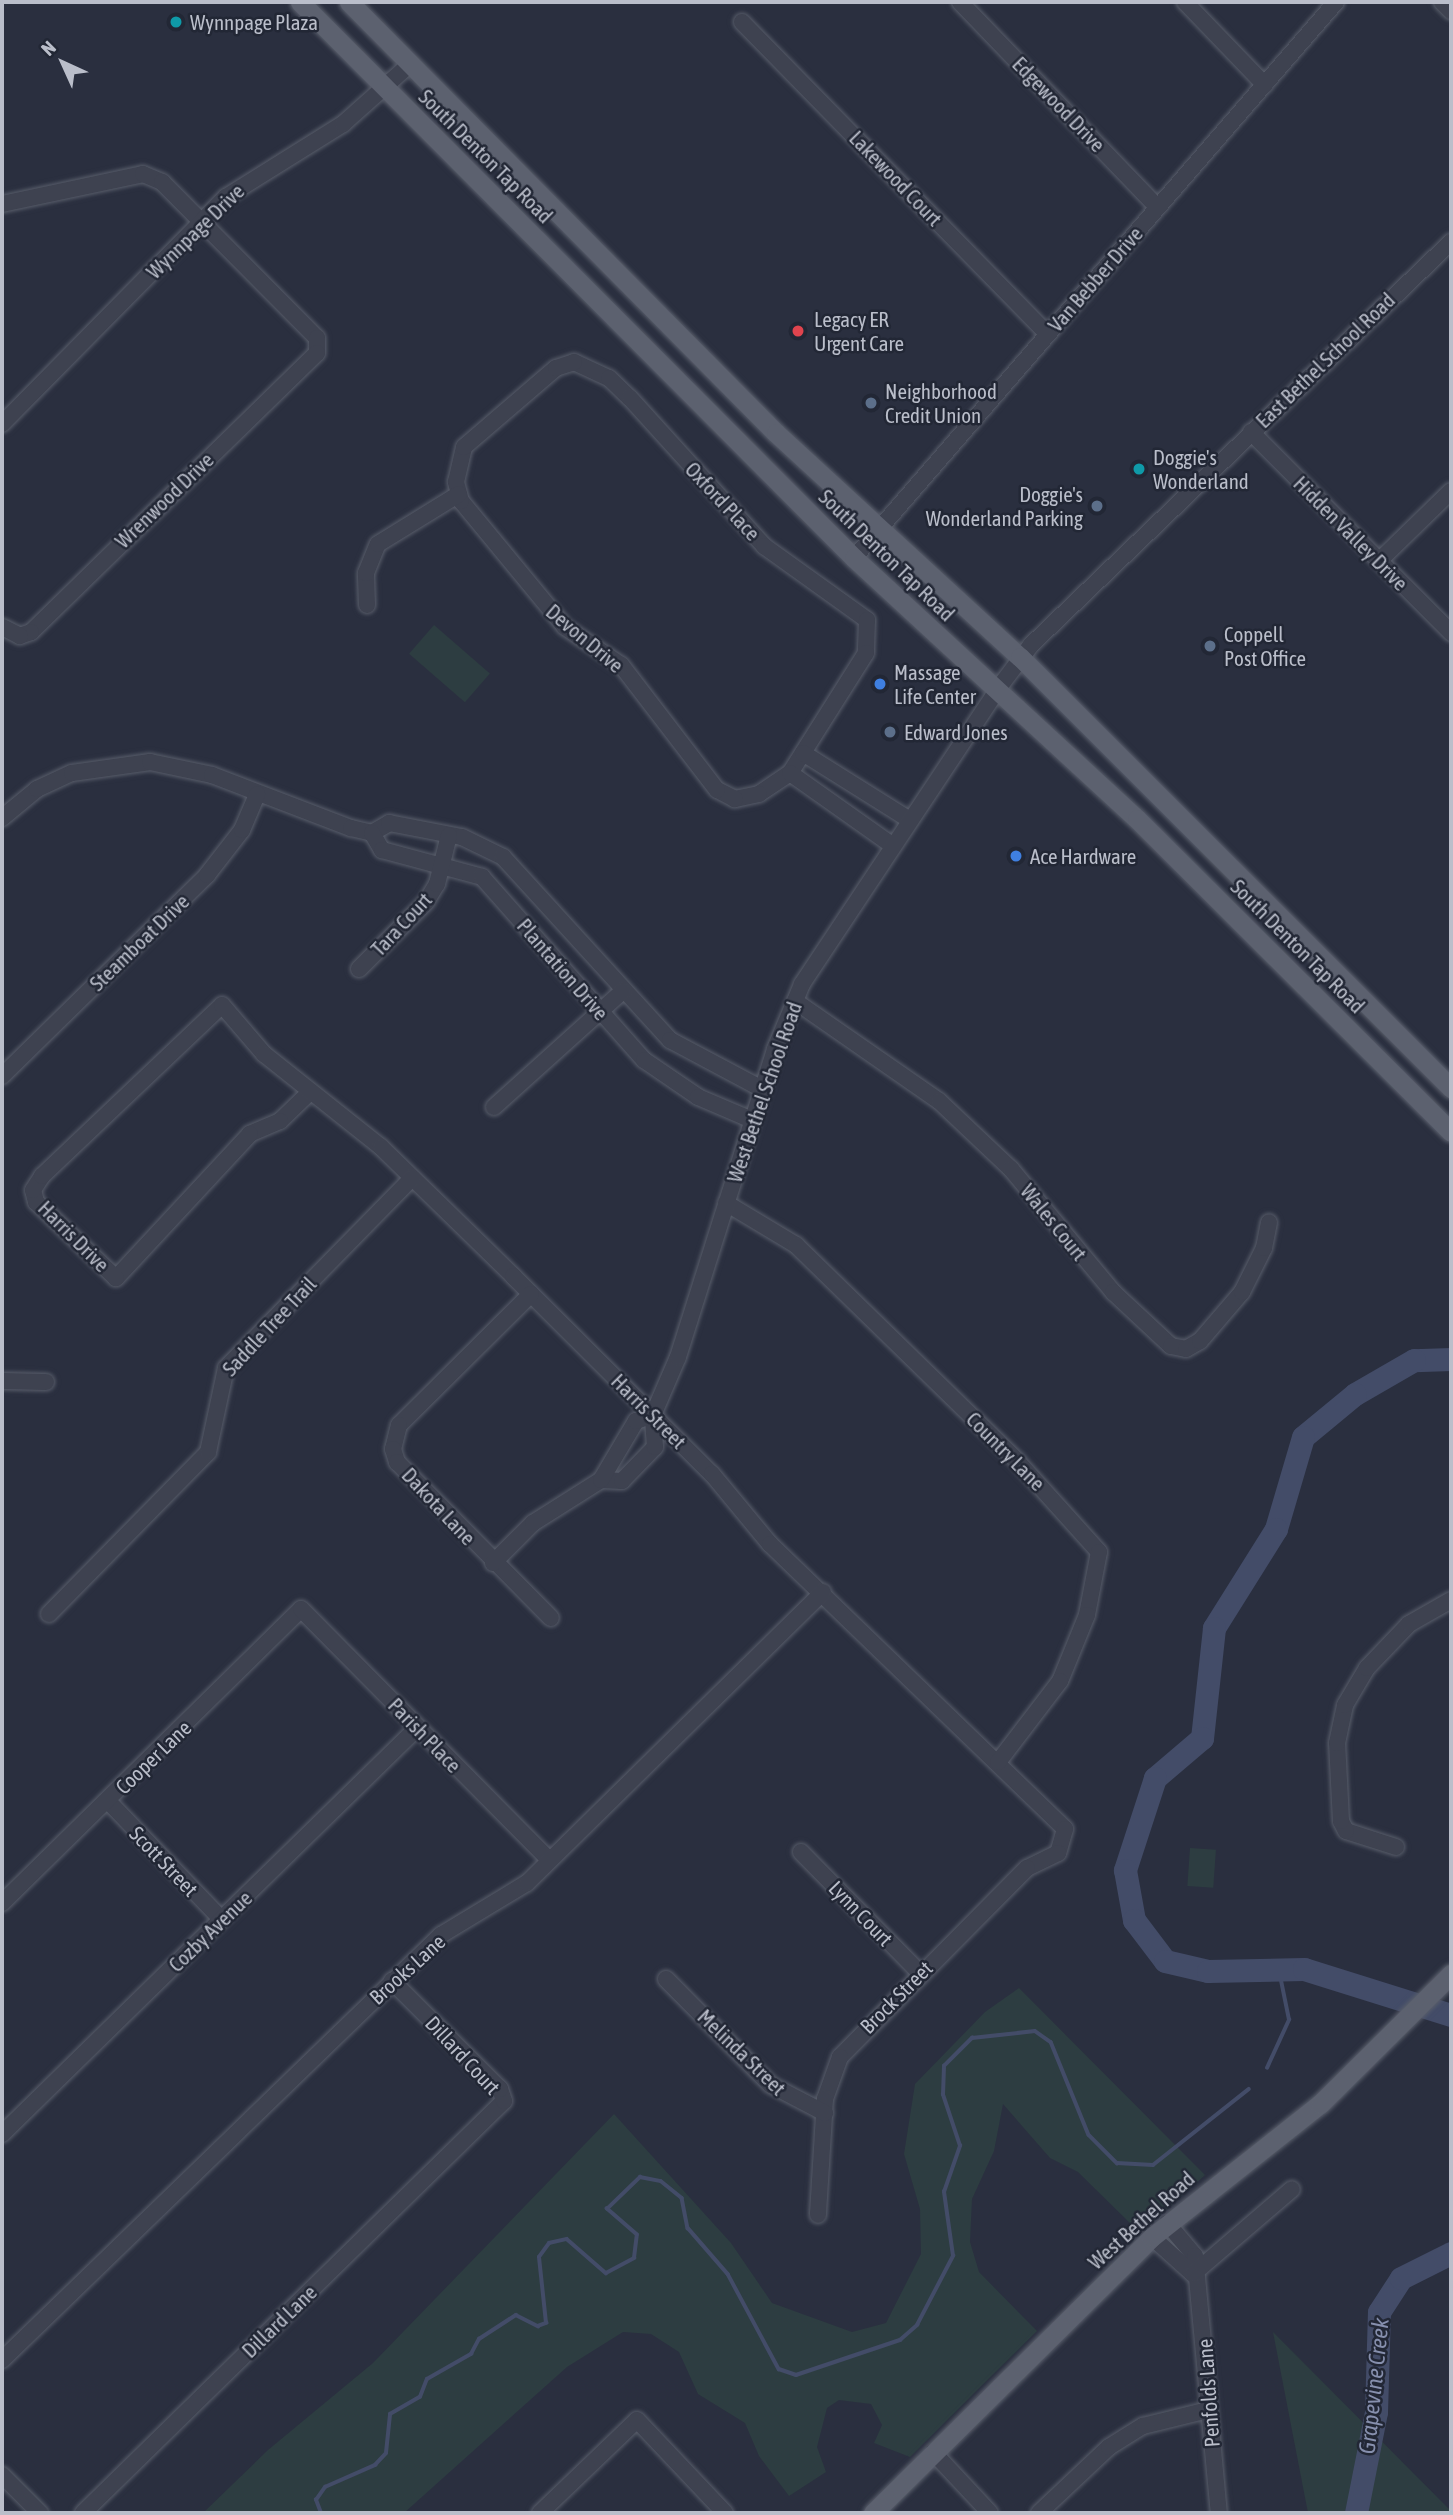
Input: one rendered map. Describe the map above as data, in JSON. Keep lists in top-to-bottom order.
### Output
{
  "streets": {
    "main road": ["South Denton Tap Road", "West Bethel Road"],
    "street": [
      "Edgewood Drive",
      "Lakewood Court",
      "Wynnpage Drive",
      "Van Bebber Drive",
      "East Bethel School Road",
      "Wrenwood Drive",
      "Oxford Place",
      "Hidden Valley Drive",
      "Devon Drive",
      "Tara Court",
      "Steamboat Drive",
      "Plantation Drive",
      "West Bethel School Road",
      "Wales Court",
      "Harris Drive",
      "Saddle Tree Trail",
      "Harris Street",
      "Country Lane",
      "Dakota Lane",
      "Parish Place",
      "Cooper Lane",
      "Scott Street",
      "Lynn Court",
      "Cozby Avenue",
      "Brooks Lane",
      "Brock Street",
      "Melinda Street",
      "Dillard Court",
      "Dillard Lane",
      "Penfolds Lane"
    ]
  },
  "crossings": [
    ["Edgewood Drive", "Van Bebber Drive"],
    ["South Denton Tap Road", "Wynnpage Drive"],
    ["South Denton Tap Road", "Van Bebber Drive"],
    ["South Denton Tap Road", "East Bethel School Road"],
    ["South Denton Tap Road", "West Bethel School Road"],
    ["Lakewood Court", "Van Bebber Drive"],
    ["Wynnpage Drive", "Wrenwood Drive"],
    ["East Bethel School Road", "Hidden Valley Drive"],
    ["East Bethel School Road", "West Bethel School Road"],
    ["Oxford Place", "Devon Drive"],
    ["Tara Court", "Plantation Drive"],
    ["Steamboat Drive", "Plantation Drive"],
    ["Plantation Drive", "West Bethel School Road"],
    ["West Bethel School Road", "Wales Court"],
    ["West Bethel School Road", "Harris Street"],
    ["West Bethel School Road", "Country Lane"],
    ["Harris Drive", "Harris Street"],
    ["Saddle Tree Trail", "Harris Street"],
    ["Harris Street", "Country Lane"],
    ["Harris Street", "Dakota Lane"],
    ["Harris Street", "Brooks Lane"],
    ["Harris Street", "Brock Street"],
    ["Parish Place", "Cooper Lane"],
    ["Parish Place", "Cozby Avenue"],
    ["Parish Place", "Brooks Lane"],
    ["Cooper Lane", "Scott Street"],
    ["Scott Street", "Cozby Avenue"],
    ["Lynn Court", "Brock Street"],
    ["Brooks Lane", "Dillard Court"],
    ["Brock Street", "Melinda Street"],
    ["Dillard Court", "Dillard Lane"],
    ["West Bethel Road", "Penfolds Lane"]
  ],
  "water": ["Grapevine Creek"],
  "places": [
    "Wynnpage Plaza",
    "Legacy ER Urgent Care",
    "Neighborhood Credit Union",
    "Doggie's Wonderland",
    "Doggie's Wonderland Parking",
    "Coppell Post Office",
    "Massage Life Center",
    "Edward Jones",
    "Ace Hardware"
  ],
  "north": "top left"
}
